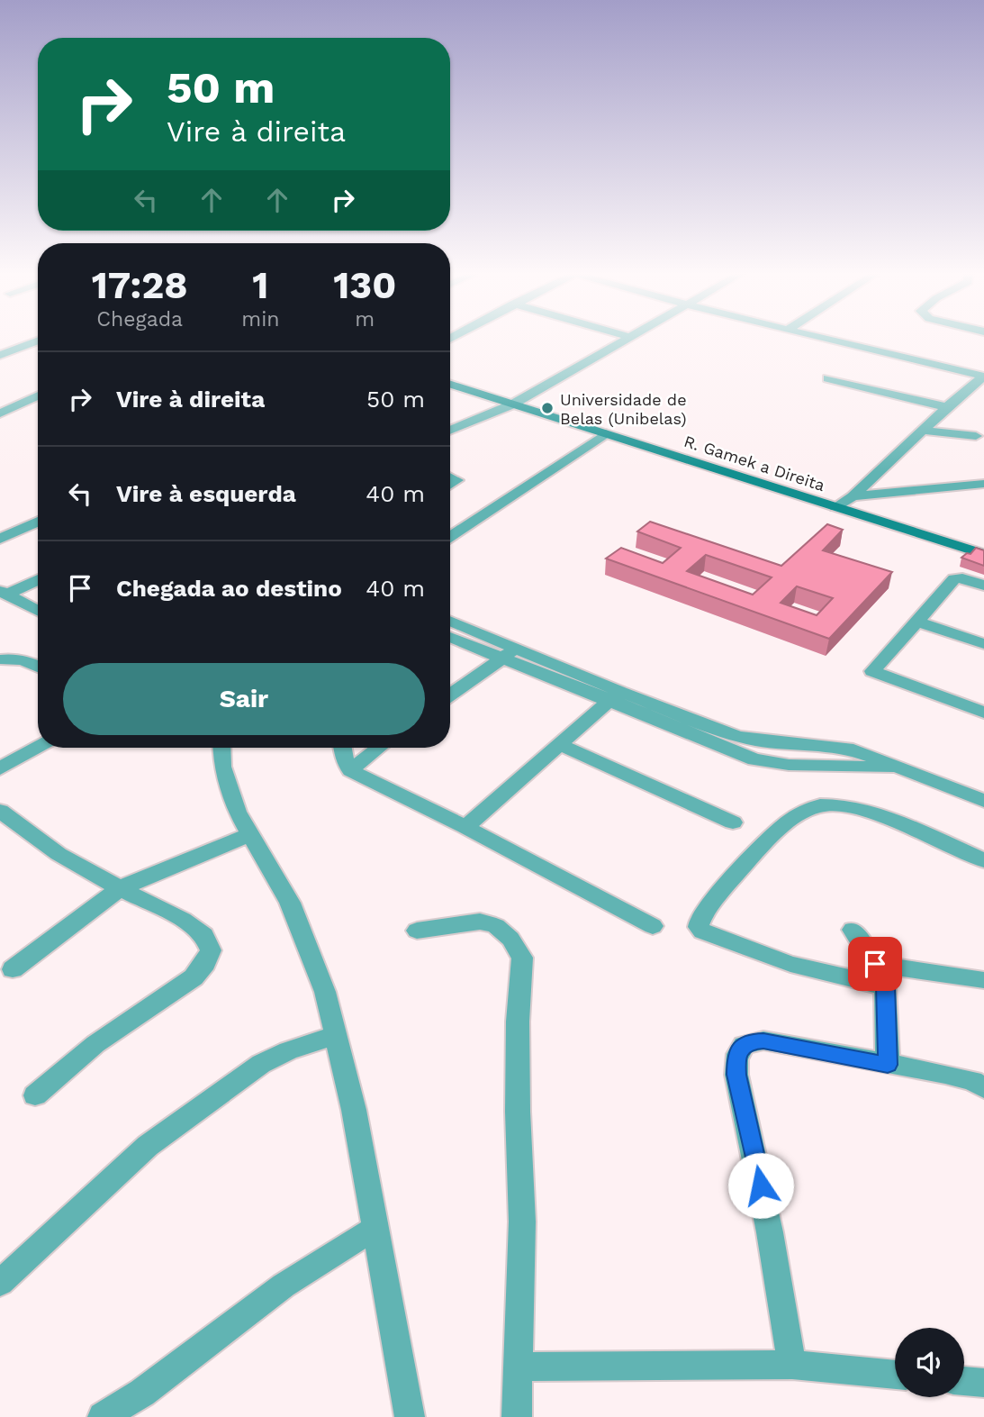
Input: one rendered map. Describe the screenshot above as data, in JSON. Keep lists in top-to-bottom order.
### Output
{
  "streets": {
    "main road": ["R. Gamek a Direita"]
  },
  "places": ["Universidade de Belas (Unibelas)"],
  "page": {
    "turn": ["50 m", "Vire à direita"],
    "eta": [
      "17:28",
      "Chegada",
      "1",
      "min",
      "130",
      "m"
    ],
    "list": [
      {
        "name": "Vire à direita",
        "value": "50 m"
      },
      {
        "name": "Vire à esquerda",
        "value": "40 m"
      },
      {
        "name": "Chegada ao destino",
        "value": "40 m"
      }
    ],
    "buttons": "Sair"
  }
}
